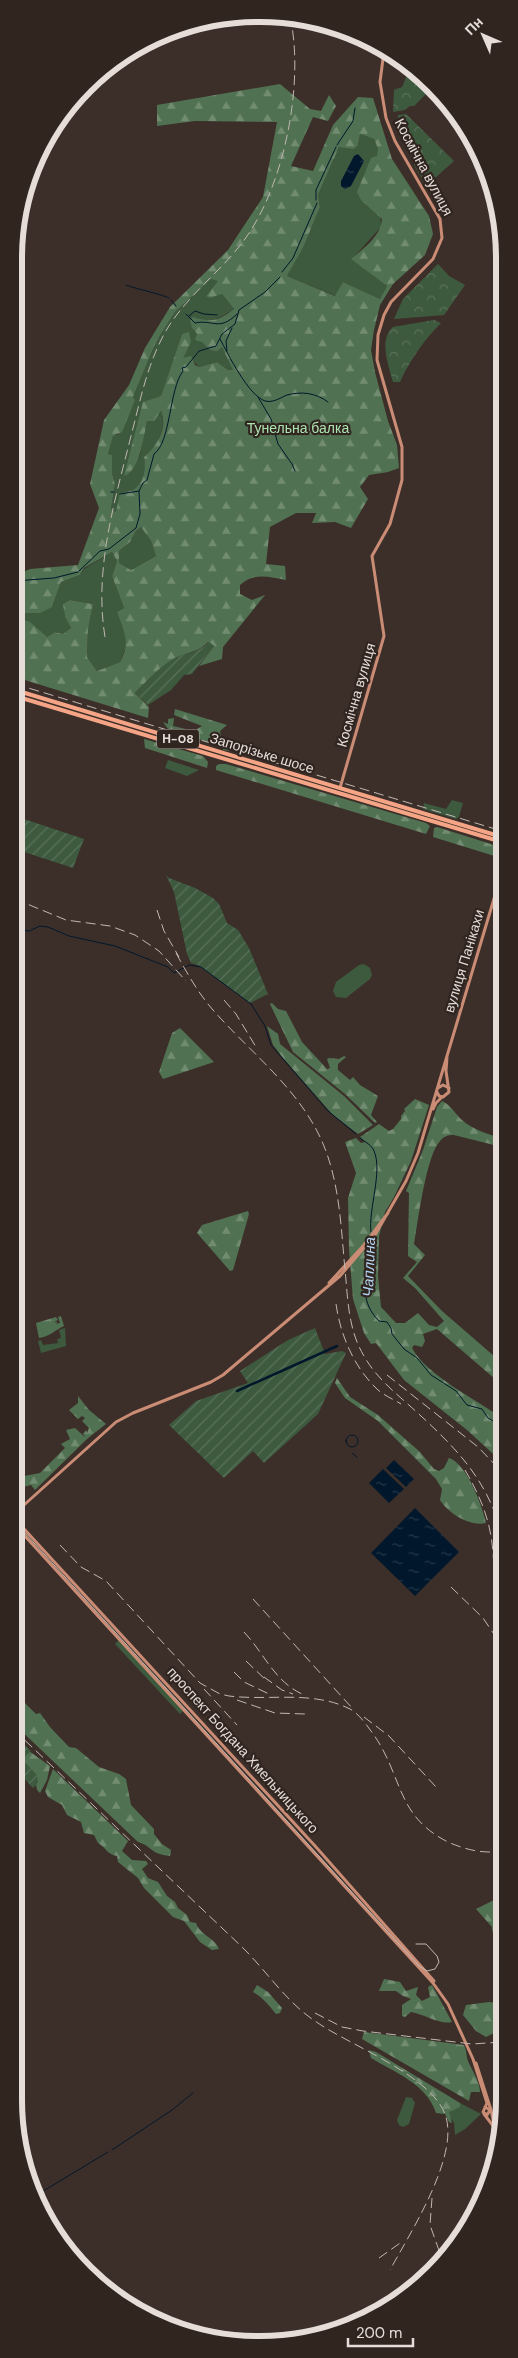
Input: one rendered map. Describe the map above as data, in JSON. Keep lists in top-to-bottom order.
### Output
{
  "streets": {
    "main road": [
      "Космічна вулиця",
      "Н-08",
      "Запорізьке шосе",
      "вулиця Панікахи",
      "проспект Богдана Хмельницького"
    ]
  },
  "crossings": [
    ["Космічна вулиця", "Запорізьке шосе"]
  ],
  "water": ["Чаплина"],
  "parks": ["Тунельна балка"],
  "scale_bar": "200 m",
  "north": "top left"
}
